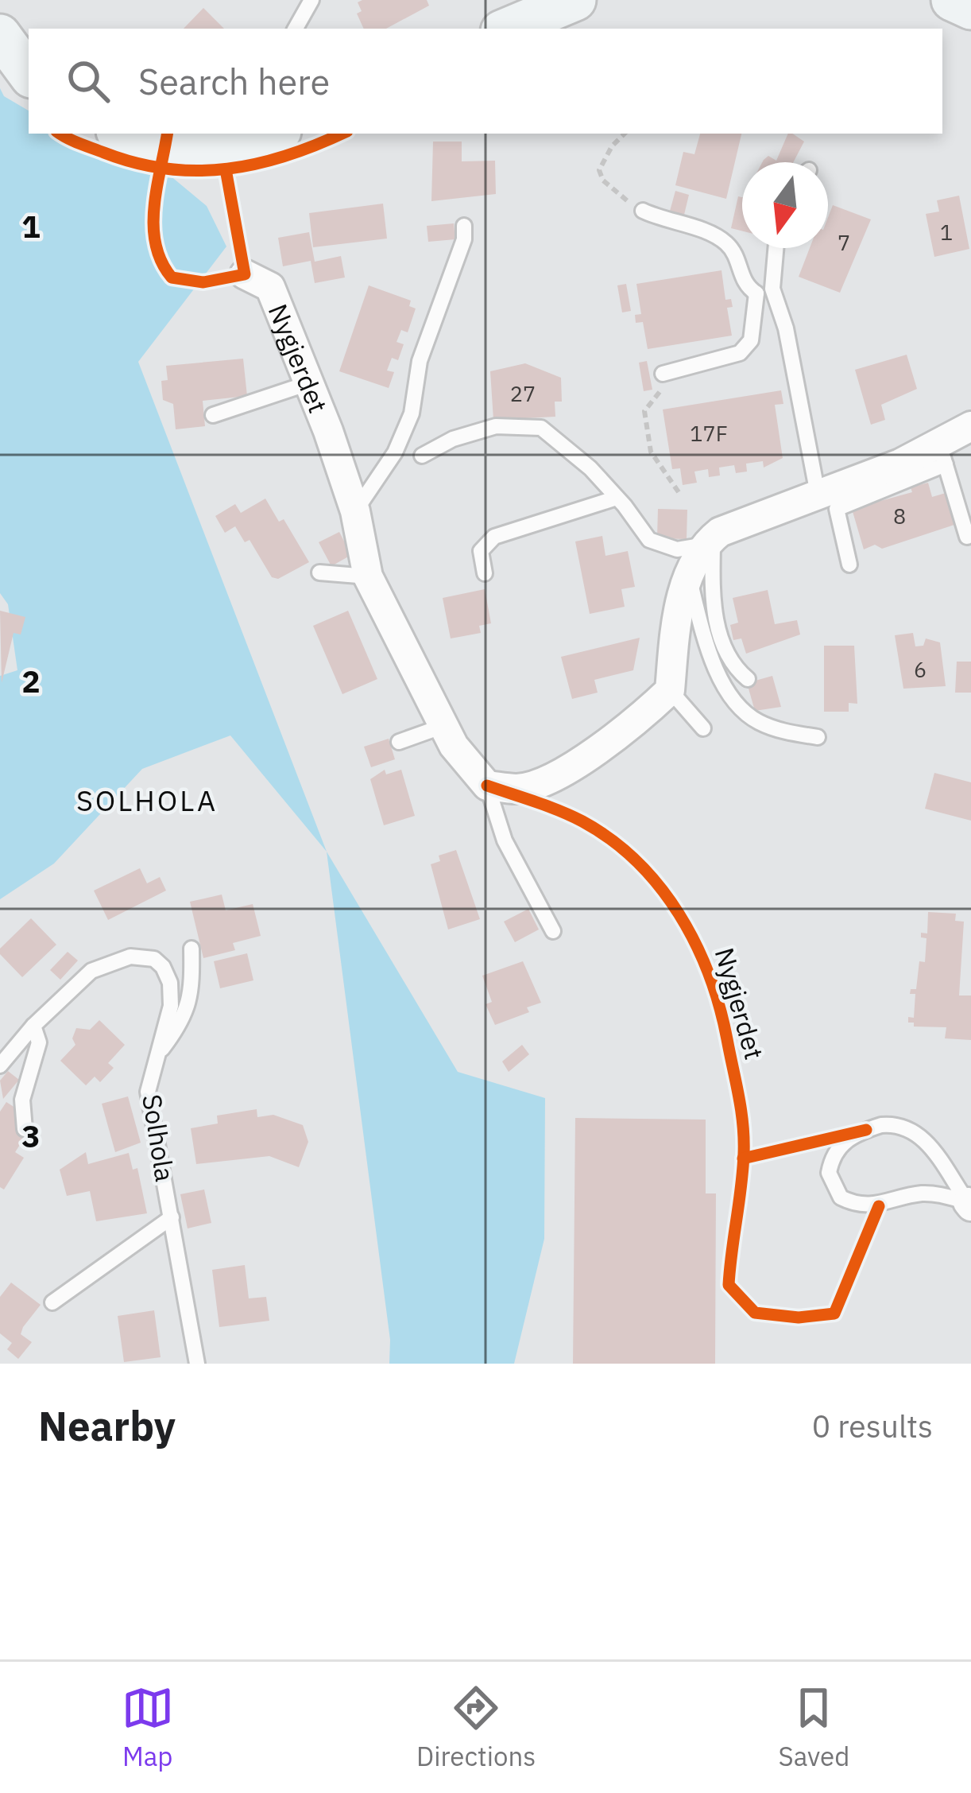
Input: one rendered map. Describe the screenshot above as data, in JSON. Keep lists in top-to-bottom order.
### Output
{
  "streets": {
    "street": ["Nygjerdet"],
    "lane": ["Solhola"]
  },
  "districts": ["SOLHOLA"],
  "house_numbers": [
    "1",
    "7",
    "27",
    "17F",
    "8",
    "6"
  ],
  "north": "bottom",
  "page": {
    "search": "Search here",
    "heading": ["Nearby", "0 results"],
    "nav": ["Map", "Directions", "Saved"]
  },
  "grid": {
    "rows": ["1", "2", "3"]
  }
}
